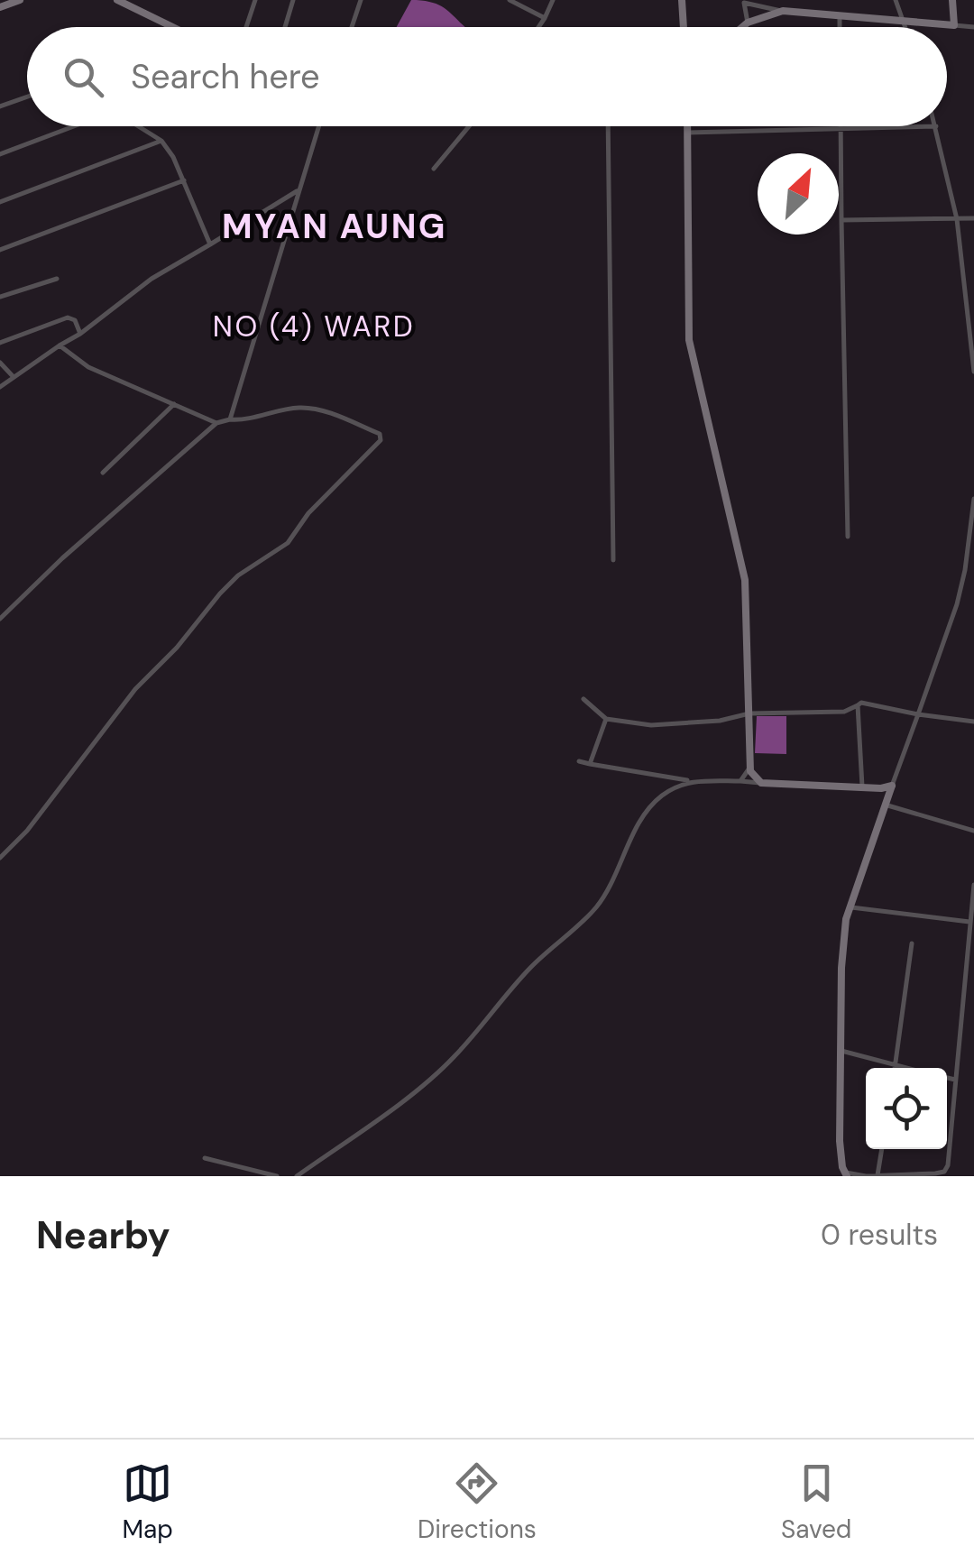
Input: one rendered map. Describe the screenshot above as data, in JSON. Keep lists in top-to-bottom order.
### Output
{
  "districts": ["MYAN AUNG", "NO (4) WARD"],
  "north": "top right",
  "page": {
    "search": "Search here",
    "heading": ["Nearby", "0 results"],
    "nav": ["Map", "Directions", "Saved"]
  }
}
